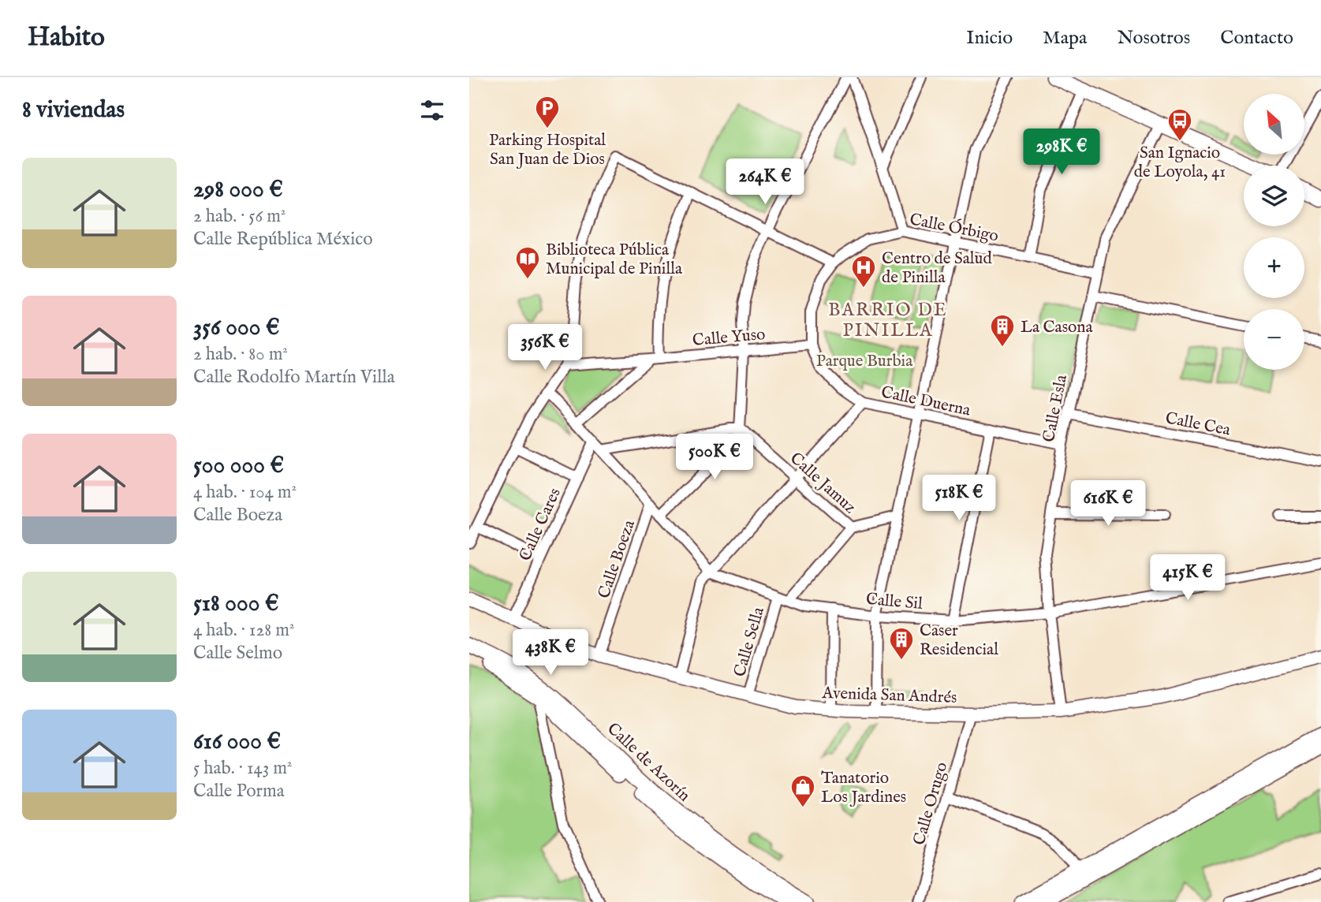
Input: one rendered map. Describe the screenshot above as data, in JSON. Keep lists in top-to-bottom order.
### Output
{
  "streets": {
    "main road": ["Calle de Azorín"],
    "street": [
      "Calle Órbigo",
      "Calle Yuso",
      "Calle Duerna",
      "Calle Esla",
      "Calle Cea",
      "Calle Jamuz",
      "Calle Cares",
      "Calle Boeza",
      "Calle Sil",
      "Calle Sella",
      "Avenida San Andrés",
      "Calle Orugo"
    ]
  },
  "crossings": [
    ["Calle Órbigo", "Calle Yuso"],
    ["Calle Órbigo", "Calle Duerna"],
    ["Calle Órbigo", "Calle Esla"],
    ["Calle Yuso", "Calle Duerna"],
    ["Calle Duerna", "Calle Esla"],
    ["Calle Esla", "Calle Cea"],
    ["Calle Esla", "Calle Sil"],
    ["Calle Esla", "Avenida San Andrés"],
    ["Calle Jamuz", "Calle Boeza"],
    ["Calle Jamuz", "Calle Sella"],
    ["Calle Cares", "Calle Sil"],
    ["Calle Cares", "Avenida San Andrés"],
    ["Calle Boeza", "Calle Sil"],
    ["Calle Boeza", "Avenida San Andrés"],
    ["Calle Sil", "Calle Sella"],
    ["Calle Sella", "Avenida San Andrés"],
    ["Avenida San Andrés", "Calle Orugo"]
  ],
  "districts": ["BARRIO DE PINILLA"],
  "parks": ["Parque Burbia"],
  "places": {
    "parking": ["Parking Hospital San Juan de Dios"],
    "bus stop": ["San Ignacio de Loyola, 41"],
    "library": ["Biblioteca Pública Municipal de Pinilla"],
    "hospital": ["Centro de Salud de Pinilla"],
    "building": ["La Casona", "Caser Residencial"],
    "shop": ["Tanatorio Los Jardines"]
  },
  "north": "top left",
  "page": {
    "header": "Habito",
    "nav": [
      "Inicio",
      "Mapa",
      "Nosotros",
      "Contacto"
    ],
    "heading": "8 viviendas",
    "map_buttons": ["+", "−"],
    "price": [
      "298K €",
      "264K €",
      "356K €",
      "500K €",
      "518K €",
      "616K €",
      "415K €",
      "438K €"
    ],
    "list": [
      {
        "name": "298 000 €",
        "note": "2 hab. · 56 m² · Calle República México"
      },
      {
        "name": "356 000 €",
        "note": "2 hab. · 80 m² · Calle Rodolfo Martín Villa"
      },
      {
        "name": "500 000 €",
        "note": "4 hab. · 104 m² · Calle Boeza"
      },
      {
        "name": "518 000 €",
        "note": "4 hab. · 128 m² · Calle Selmo"
      },
      {
        "name": "616 000 €",
        "note": "5 hab. · 143 m² · Calle Porma"
      }
    ]
  }
}
